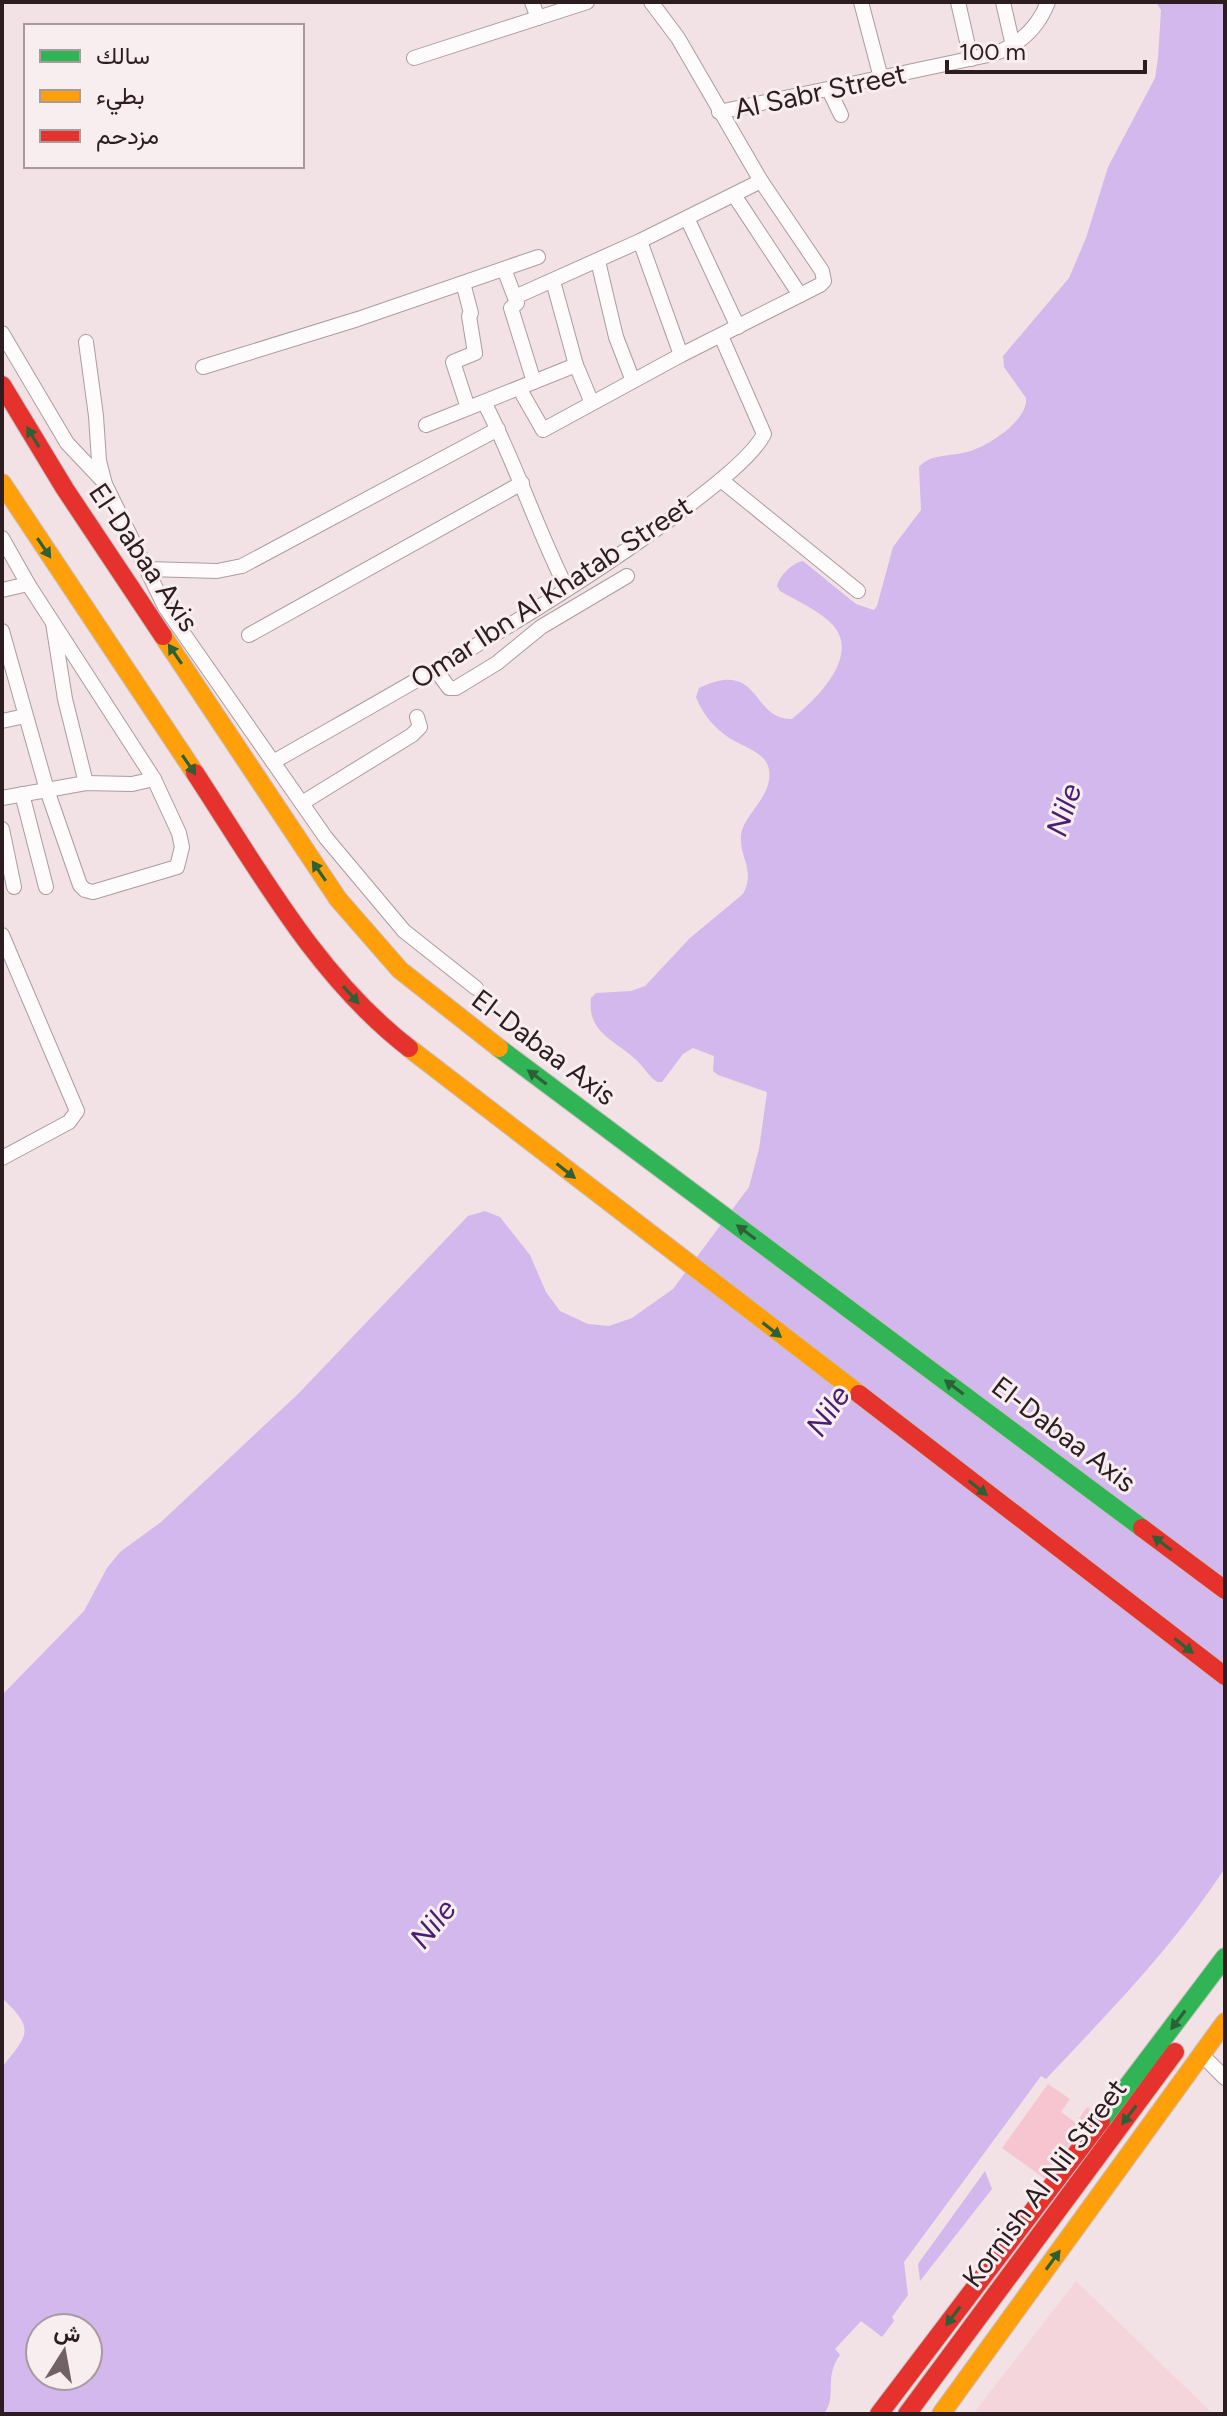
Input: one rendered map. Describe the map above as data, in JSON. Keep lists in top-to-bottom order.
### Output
{
  "streets": {
    "highway": ["El-Dabaa Axis", "Kornish Al Nil Street"],
    "street": ["Al Sabr Street", "Omar Ibn Al Khatab Street"]
  },
  "water": ["Nile"],
  "legend": ["سالك", "بطيء", "مزدحم"],
  "scale_bar": "100 m",
  "north": "top"
}
